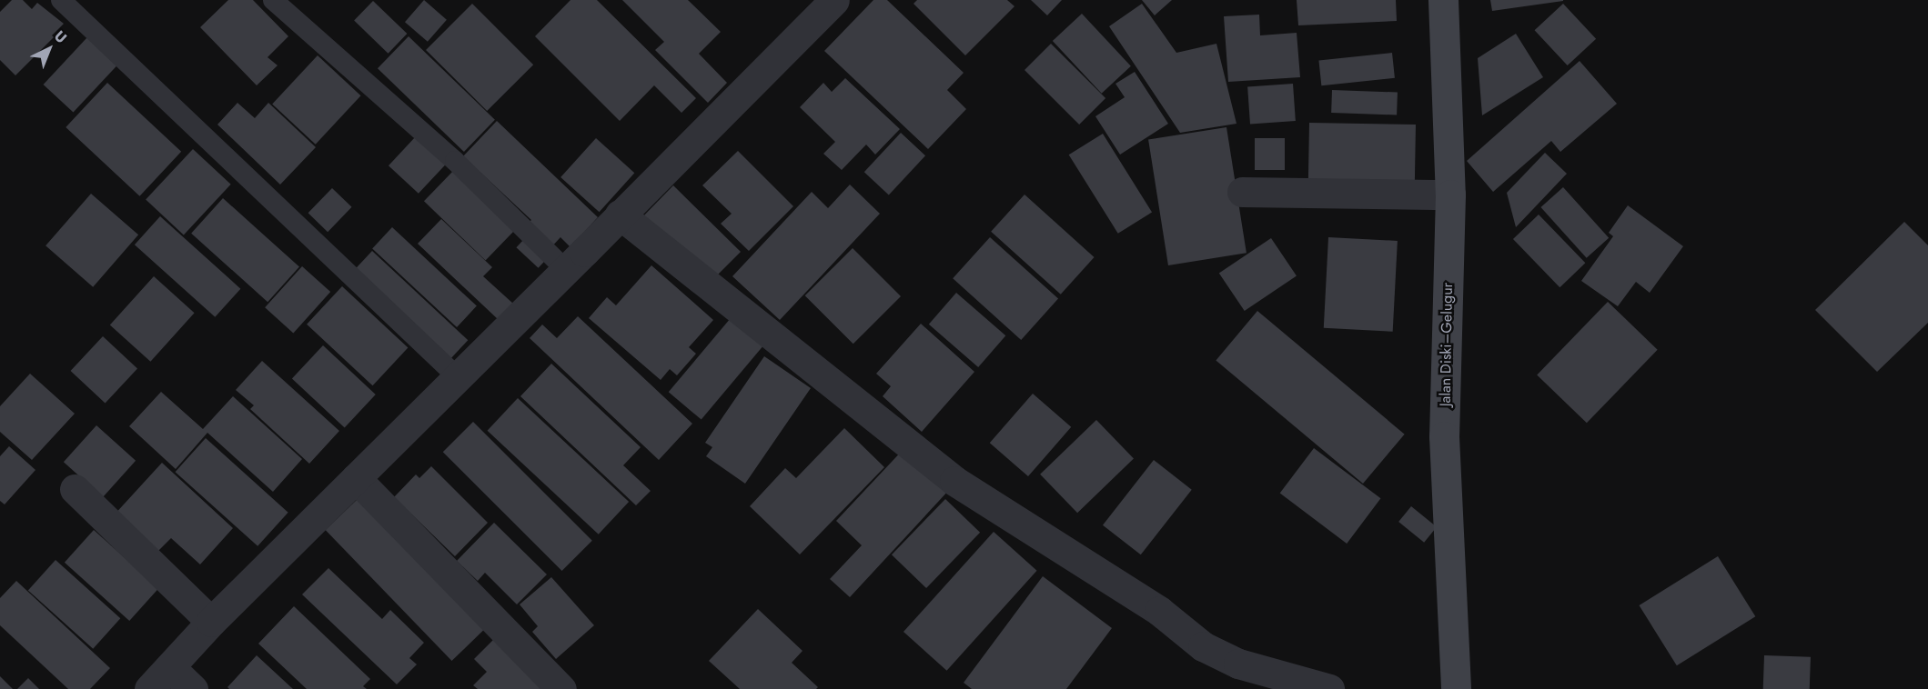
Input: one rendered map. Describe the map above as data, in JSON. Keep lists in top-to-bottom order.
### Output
{
  "streets": {
    "main road": ["Jalan Diski–Gelugur"]
  },
  "north": "top right"
}
